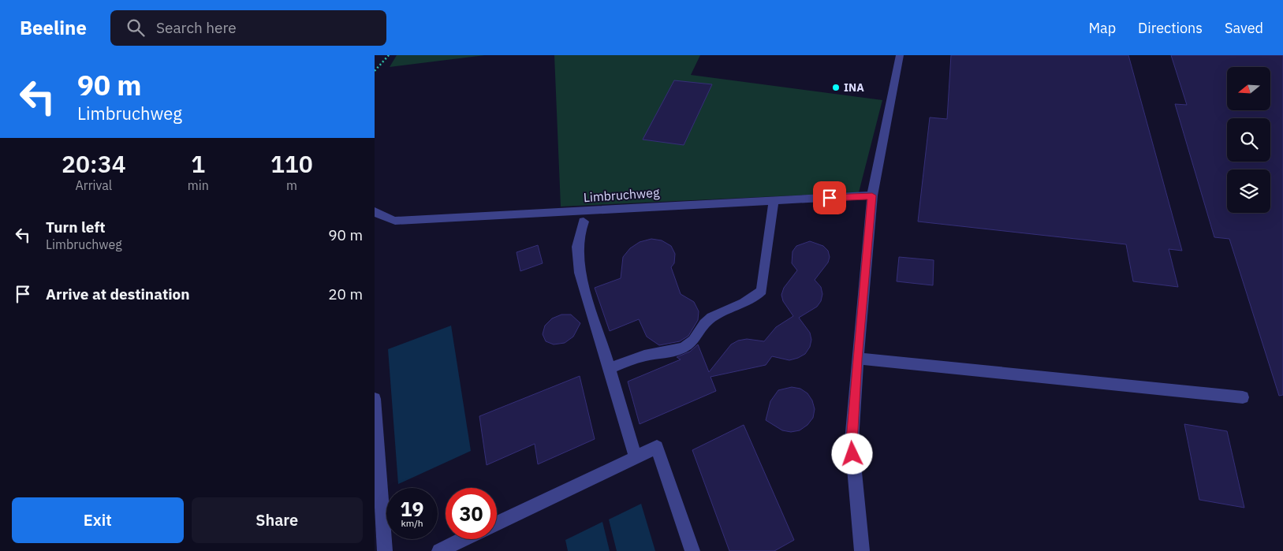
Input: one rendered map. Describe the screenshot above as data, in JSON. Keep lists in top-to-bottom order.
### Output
{
  "streets": {
    "street": ["Limbruchweg"]
  },
  "places": ["INA"],
  "north": "left",
  "page": {
    "header": "Beeline",
    "search": "Search here",
    "nav": ["Map", "Directions", "Saved"],
    "turn": ["90 m", "Limbruchweg"],
    "eta": [
      "20:34",
      "Arrival",
      "1",
      "min",
      "110",
      "m"
    ],
    "list": [
      {
        "name": "Turn left",
        "note": "Limbruchweg",
        "value": "90 m"
      },
      {
        "name": "Arrive at destination",
        "value": "20 m"
      }
    ],
    "speed": "19 km/h",
    "limit": "30",
    "buttons": ["Exit", "Share"]
  }
}
